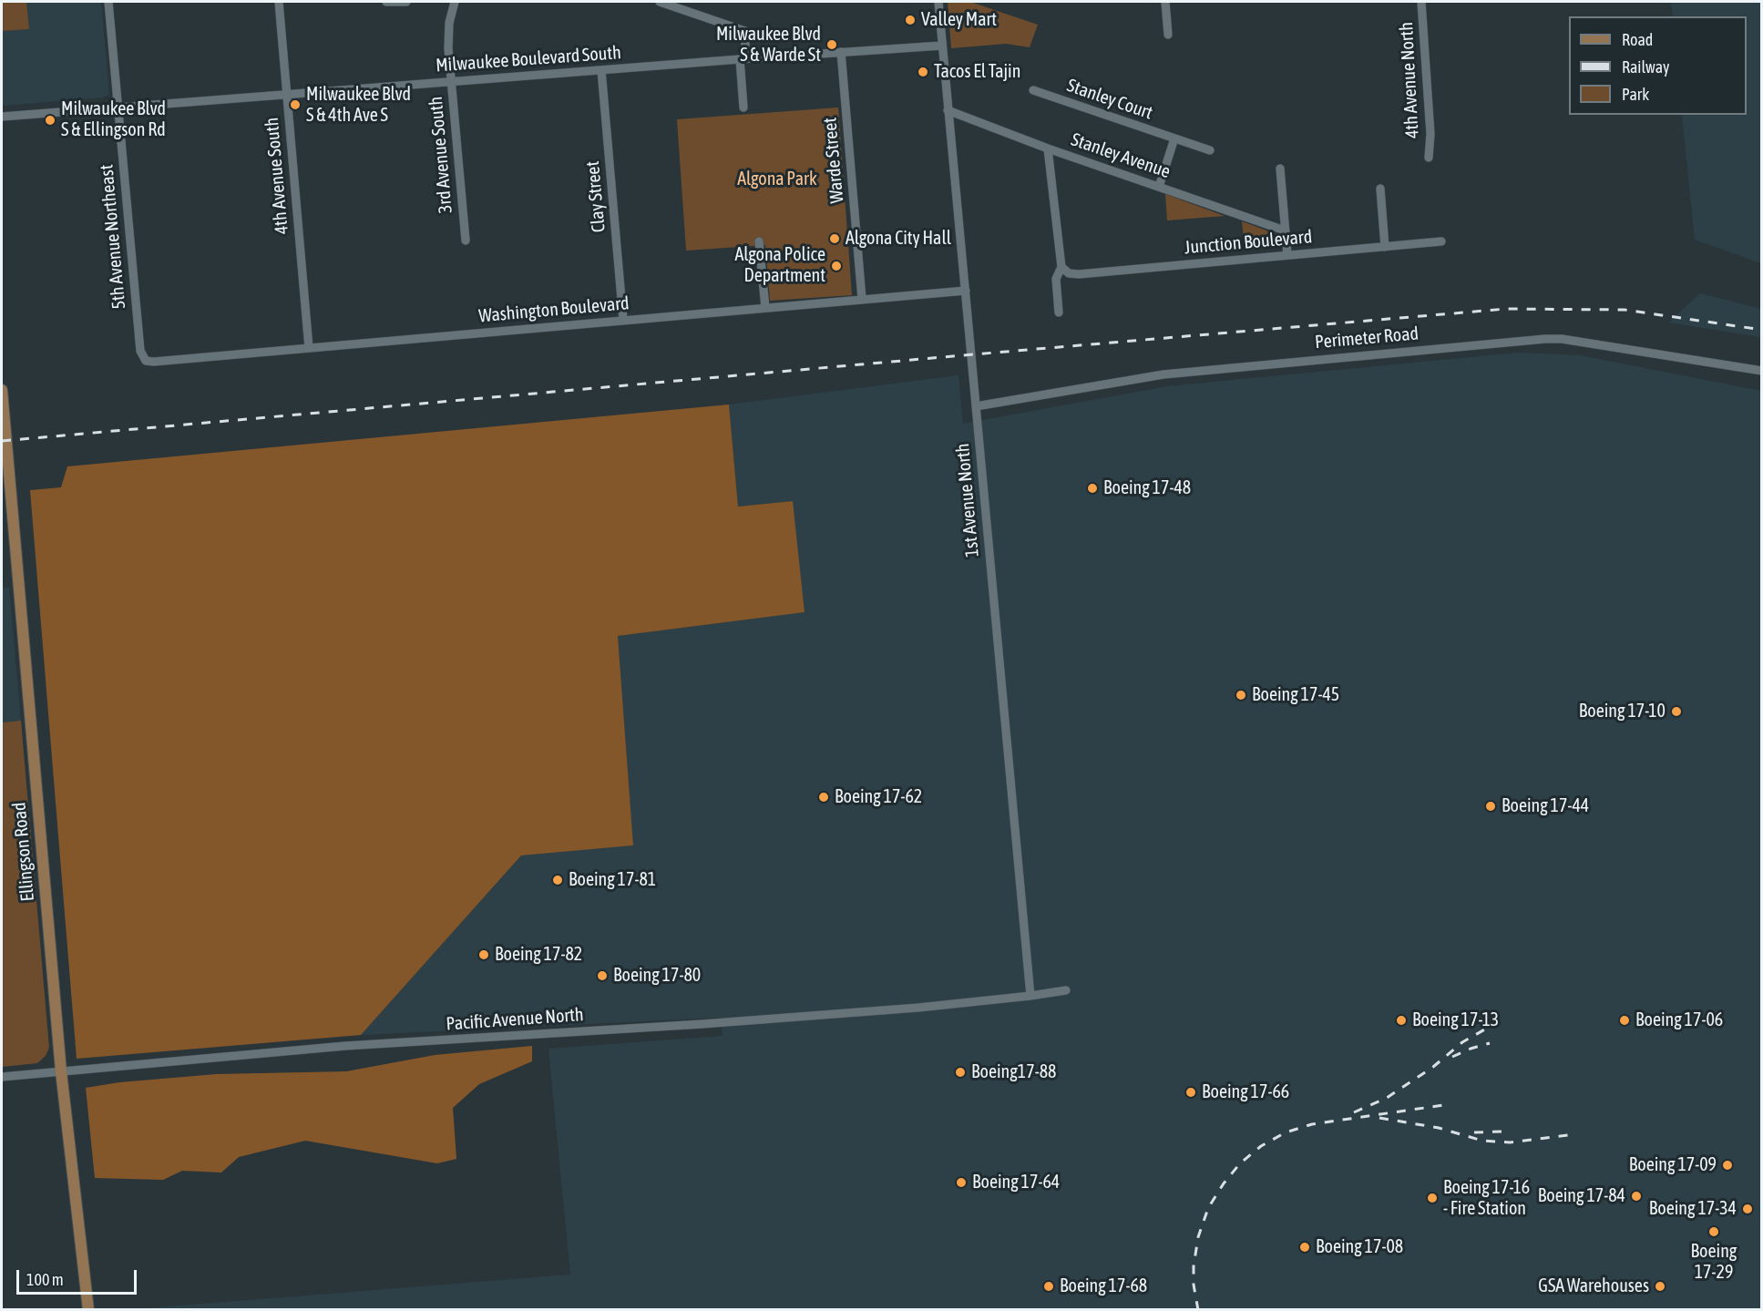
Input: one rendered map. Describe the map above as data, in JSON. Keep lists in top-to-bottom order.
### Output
{
  "streets": {
    "main road": ["Ellingson Road"],
    "street": [
      "Milwaukee Boulevard South",
      "4th Avenue North",
      "Stanley Court",
      "3rd Avenue South",
      "Stanley Avenue",
      "Warde Street",
      "4th Avenue South",
      "Clay Street",
      "5th Avenue Northeast",
      "Junction Boulevard",
      "Washington Boulevard",
      "Perimeter Road",
      "1st Avenue North",
      "Pacific Avenue North"
    ]
  },
  "crossings": [
    ["Milwaukee Boulevard South", "3rd Avenue South"],
    ["Milwaukee Boulevard South", "Warde Street"],
    ["Milwaukee Boulevard South", "4th Avenue South"],
    ["Milwaukee Boulevard South", "Clay Street"],
    ["Milwaukee Boulevard South", "5th Avenue Northeast"],
    ["Milwaukee Boulevard South", "1st Avenue North"],
    ["Stanley Avenue", "1st Avenue North"],
    ["Warde Street", "Washington Boulevard"],
    ["4th Avenue South", "Washington Boulevard"],
    ["Clay Street", "Washington Boulevard"],
    ["5th Avenue Northeast", "Washington Boulevard"],
    ["Washington Boulevard", "1st Avenue North"],
    ["Perimeter Road", "1st Avenue North"],
    ["1st Avenue North", "Pacific Avenue North"],
    ["Ellingson Road", "Pacific Avenue North"]
  ],
  "parks": ["Algona Park"],
  "places": [
    "Valley Mart",
    "Milwaukee Blvd S & Warde St",
    "Tacos El Tajin",
    "Milwaukee Blvd S & 4th Ave S",
    "Milwaukee Blvd S & Ellingson Rd",
    "Algona City Hall",
    "Algona Police Department",
    "Boeing 17-48",
    "Boeing 17-45",
    "Boeing 17-10",
    "Boeing 17-62",
    "Boeing 17-44",
    "Boeing 17-81",
    "Boeing 17-82",
    "Boeing 17-80",
    "Boeing 17-13",
    "Boeing 17-06",
    "Boeing17-88",
    "Boeing 17-66",
    "Boeing 17-09",
    "Boeing 17-64",
    "Boeing 17-84",
    "Boeing 17-16 - Fire Station",
    "Boeing 17-34",
    "Boeing 17-29",
    "Boeing 17-08",
    "Boeing 17-68",
    "GSA Warehouses"
  ],
  "legend": ["Road", "Railway", "Park"],
  "scale_bar": "100 m"
}
